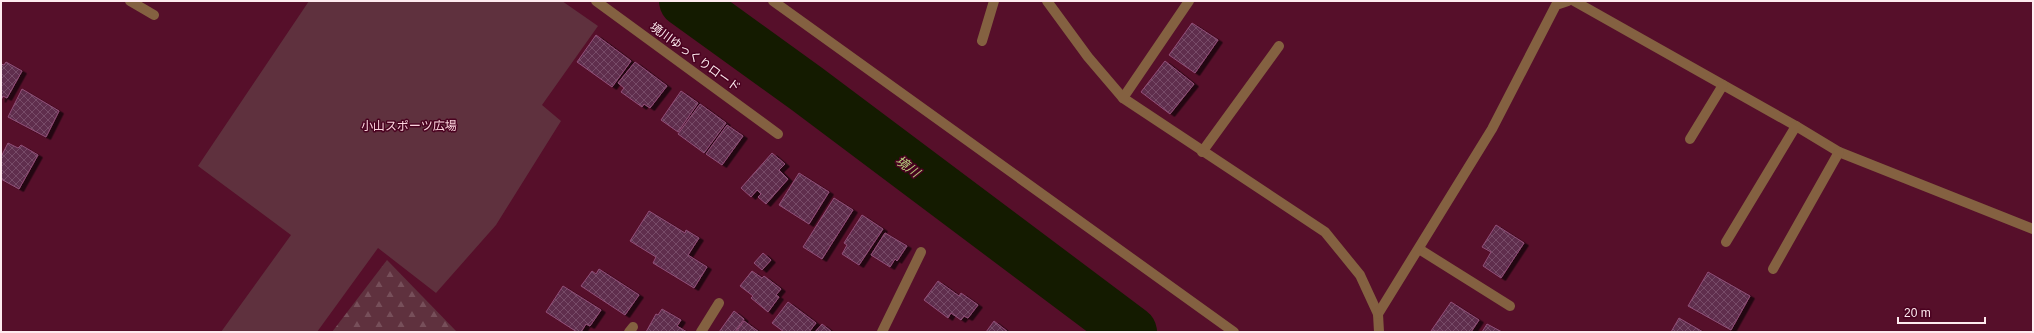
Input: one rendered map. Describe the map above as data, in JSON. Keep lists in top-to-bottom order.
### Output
{
  "streets": {
    "street": ["境川ゆっくりロード"]
  },
  "water": ["境川"],
  "parks": ["小山スポーツ広場"],
  "scale_bar": "20 m"
}
